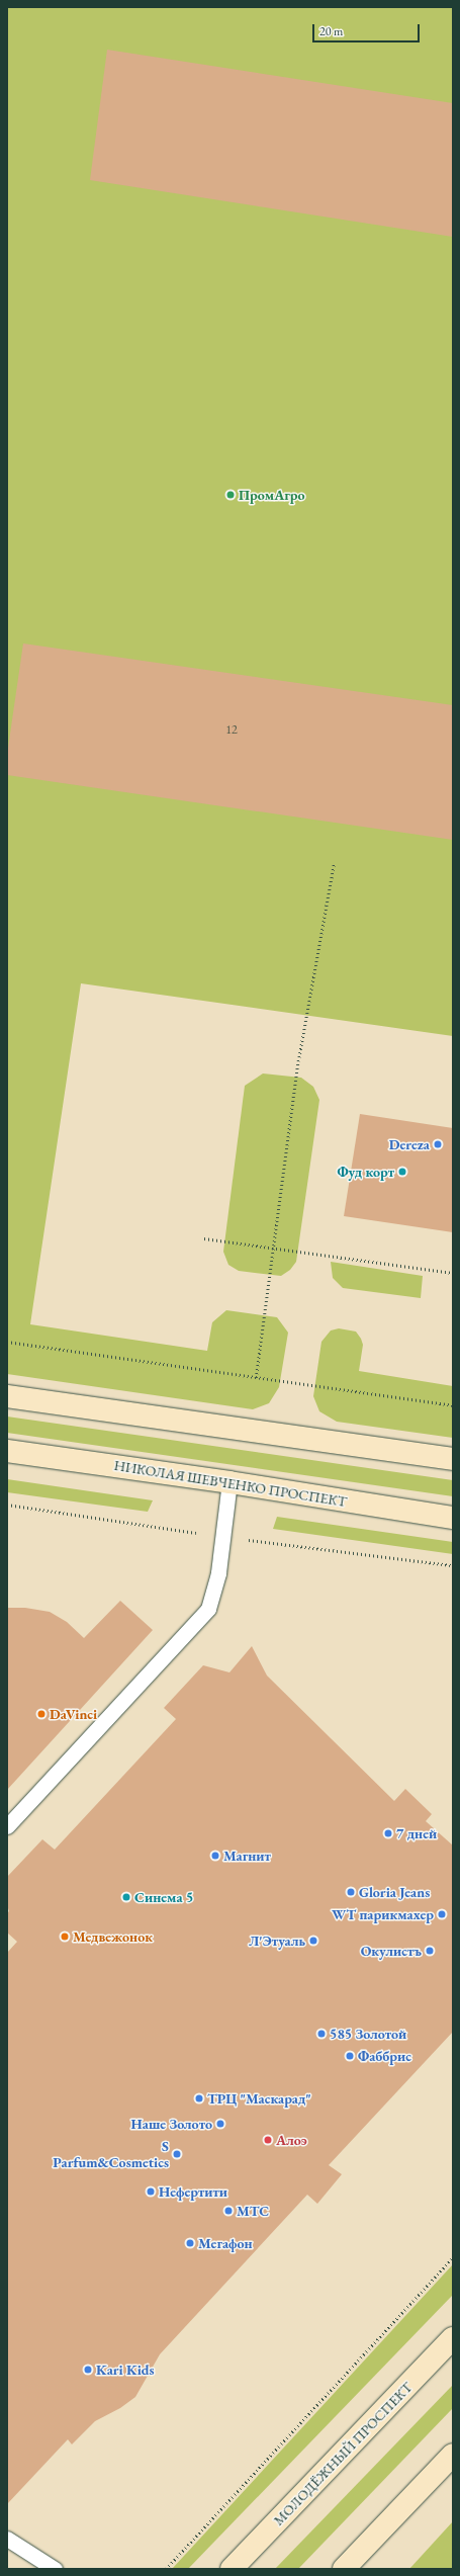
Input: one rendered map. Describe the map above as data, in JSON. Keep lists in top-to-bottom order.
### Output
{
  "streets": {
    "main road": ["НИКОЛАЯ ШЕВЧЕНКО ПРОСПЕКТ", "МОЛОДЁЖНЫЙ ПРОСПЕКТ"]
  },
  "places": [
    "ПромАгро",
    "Dereza",
    "Фуд корт",
    "DaVinci",
    "7 дней",
    "Магнит",
    "Gloria Jeans",
    "Синема 5",
    "WT парикмахер",
    "Медвежонок",
    "Л'Этуаль",
    "Окулистъ",
    "585 Золотой",
    "Фаббрис",
    "ТРЦ \"Маскарад\"",
    "Наше Золото",
    "Алоэ",
    "S Parfum&Cosmetics",
    "Нефертити",
    "МТС",
    "Мегафон",
    "Kari Kids"
  ],
  "house_numbers": ["12"],
  "scale_bar": "20 m"
}
